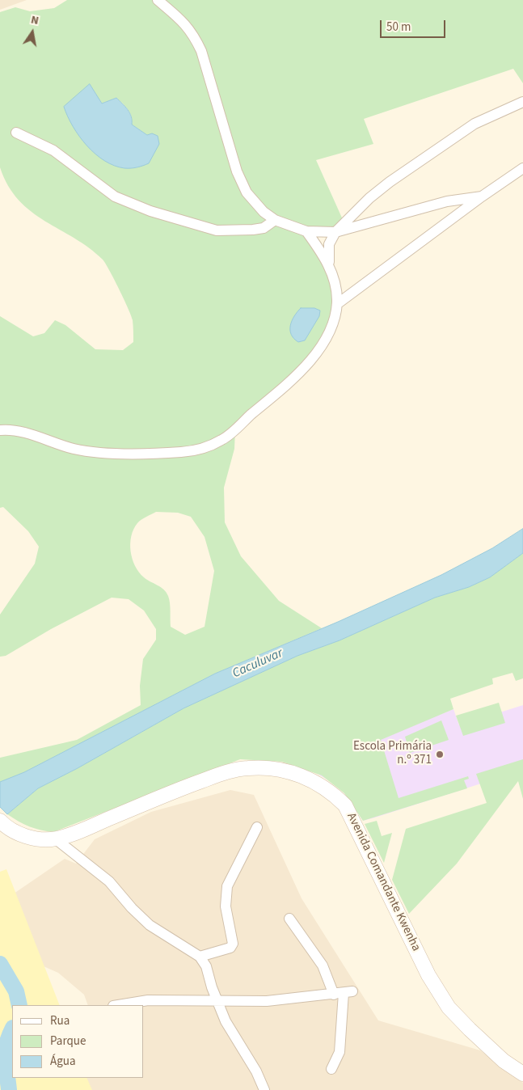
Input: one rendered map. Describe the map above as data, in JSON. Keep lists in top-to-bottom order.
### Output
{
  "streets": {
    "main road": ["Avenida Comandante Kwenha"]
  },
  "water": ["Caculuvar"],
  "places": ["Escola Primária n.º 371"],
  "legend": ["Rua", "Parque", "Água"],
  "scale_bar": "50 m",
  "north": "top"
}
